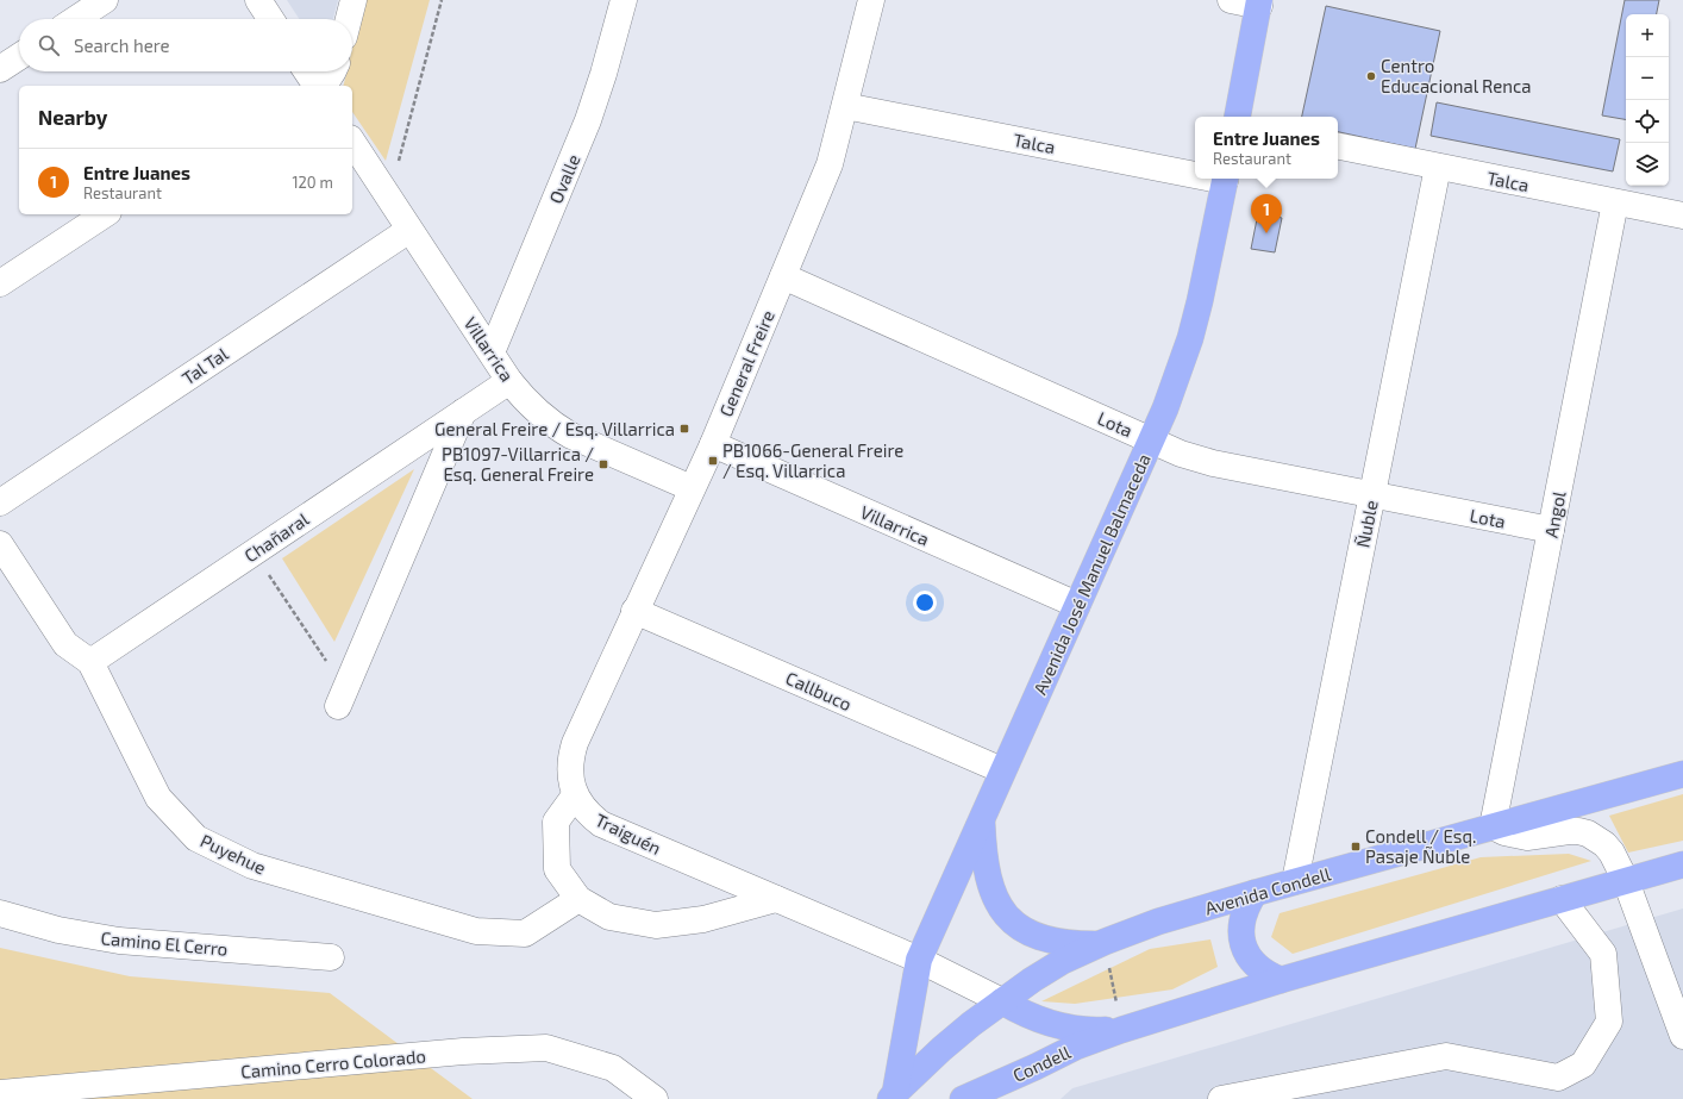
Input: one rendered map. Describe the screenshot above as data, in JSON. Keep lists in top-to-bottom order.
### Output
{
  "streets": {
    "main road": ["Avenida José Manuel Balmaceda", "Avenida Condell", "Condell"],
    "street": [
      "Talca",
      "Ovalle",
      "Villarrica",
      "General Freire",
      "Tal Tal",
      "Lota",
      "Angol",
      "Ñuble",
      "Chañaral",
      "Callbuco",
      "Traiguén",
      "Puyehue",
      "Camino El Cerro",
      "Camino Cerro Colorado"
    ]
  },
  "crossings": [
    ["Talca", "General Freire"],
    ["Talca", "Angol"],
    ["Talca", "Ñuble"],
    ["Ovalle", "Villarrica"],
    ["Villarrica", "General Freire"],
    ["Villarrica", "Tal Tal"],
    ["Villarrica", "Chañaral"],
    ["Villarrica", "Avenida José Manuel Balmaceda"],
    ["General Freire", "Lota"],
    ["General Freire", "Callbuco"],
    ["General Freire", "Traiguén"],
    ["Lota", "Angol"],
    ["Lota", "Ñuble"],
    ["Lota", "Avenida José Manuel Balmaceda"],
    ["Angol", "Avenida Condell"],
    ["Ñuble", "Avenida Condell"],
    ["Chañaral", "Puyehue"],
    ["Avenida José Manuel Balmaceda", "Callbuco"],
    ["Avenida José Manuel Balmaceda", "Traiguén"],
    ["Avenida José Manuel Balmaceda", "Avenida Condell"],
    ["Traiguén", "Avenida Condell"]
  ],
  "places": {
    "other": ["Centro Educacional Renca"],
    "transit": [
      "General Freire / Esq. Villarrica",
      "PB1066-General Freire / Esq. Villarrica",
      "PB1097-Villarrica / Esq. General Freire",
      "Condell / Esq. Pasaje Ñuble"
    ]
  },
  "page": {
    "map_buttons": ["+", "−"],
    "search": "Search here",
    "heading": "Nearby",
    "popup": ["Entre Juanes", "Restaurant"],
    "list": [
      {
        "mark": "1",
        "name": "Entre Juanes",
        "note": "Restaurant",
        "value": "120 m"
      }
    ],
    "pins": "1"
  }
}
